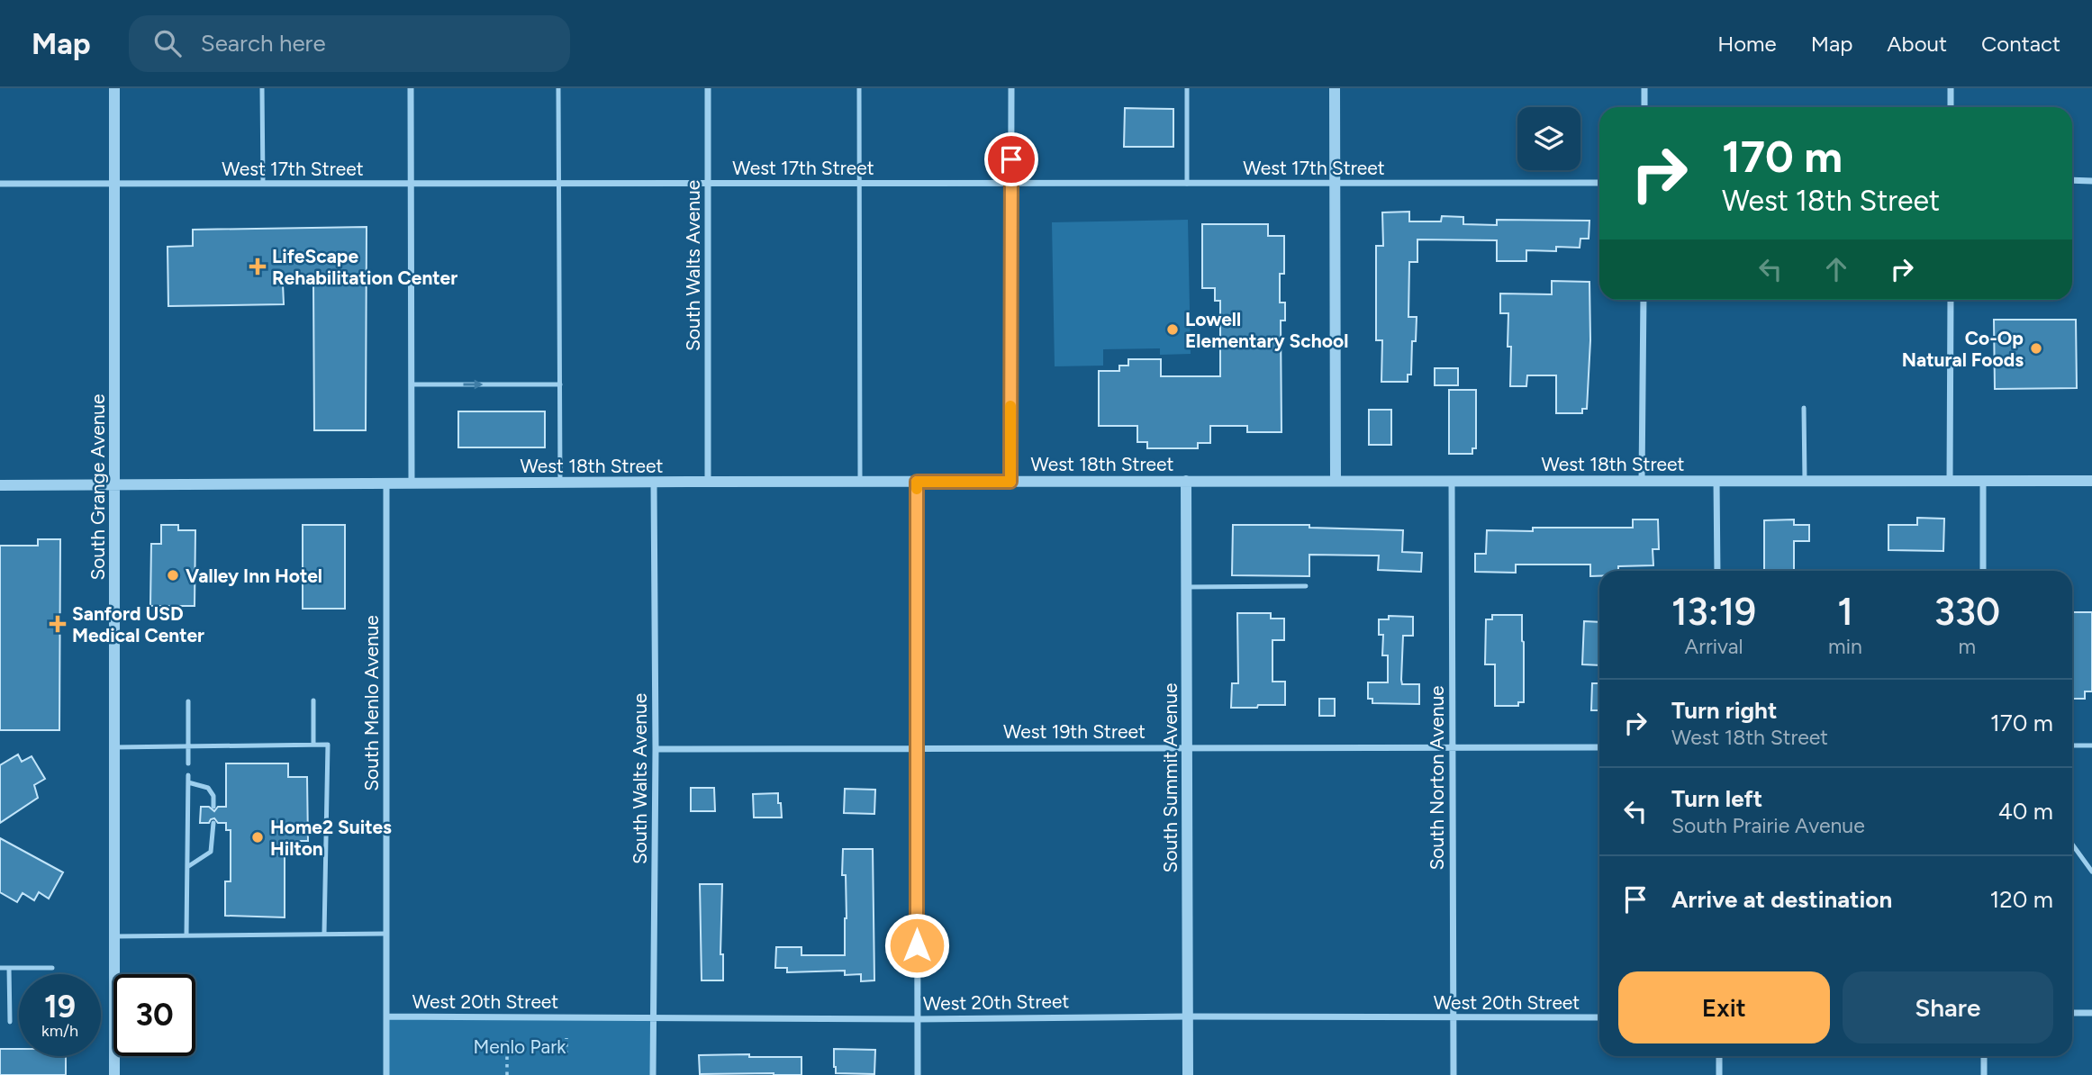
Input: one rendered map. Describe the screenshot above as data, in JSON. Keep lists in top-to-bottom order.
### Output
{
  "streets": {
    "street": [
      "West 17th Street",
      "South Walts Avenue",
      "West 18th Street",
      "South Grange Avenue",
      "South Menlo Avenue",
      "West 19th Street",
      "South Summit Avenue",
      "South Norton Avenue",
      "West 20th Street"
    ]
  },
  "crossings": [
    ["West 17th Street", "South Walts Avenue"],
    ["West 17th Street", "South Grange Avenue"],
    ["South Walts Avenue", "West 18th Street"],
    ["South Walts Avenue", "West 19th Street"],
    ["South Walts Avenue", "West 20th Street"],
    ["West 18th Street", "South Grange Avenue"],
    ["West 18th Street", "South Menlo Avenue"],
    ["West 18th Street", "South Summit Avenue"],
    ["West 18th Street", "South Norton Avenue"],
    ["South Menlo Avenue", "West 20th Street"],
    ["West 19th Street", "South Summit Avenue"],
    ["West 19th Street", "South Norton Avenue"],
    ["South Summit Avenue", "West 20th Street"],
    ["South Norton Avenue", "West 20th Street"]
  ],
  "parks": ["Menlo Park"],
  "places": {
    "health": ["LifeScape Rehabilitation Center", "Sanford USD Medical Center"],
    "other": [
      "Lowell Elementary School",
      "Co-Op Natural Foods",
      "Valley Inn Hotel",
      "Home2 Suites Hilton"
    ]
  },
  "page": {
    "header": "Map",
    "search": "Search here",
    "nav": [
      "Home",
      "Map",
      "About",
      "Contact"
    ],
    "turn": ["170 m", "West 18th Street"],
    "eta": [
      "13:19",
      "Arrival",
      "1",
      "min",
      "330",
      "m"
    ],
    "list": [
      {
        "name": "Turn right",
        "note": "West 18th Street",
        "value": "170 m"
      },
      {
        "name": "Turn left",
        "note": "South Prairie Avenue",
        "value": "40 m"
      },
      {
        "name": "Arrive at destination",
        "value": "120 m"
      }
    ],
    "buttons": ["Exit", "Share"],
    "speed": "19 km/h",
    "limit": "30"
  }
}
